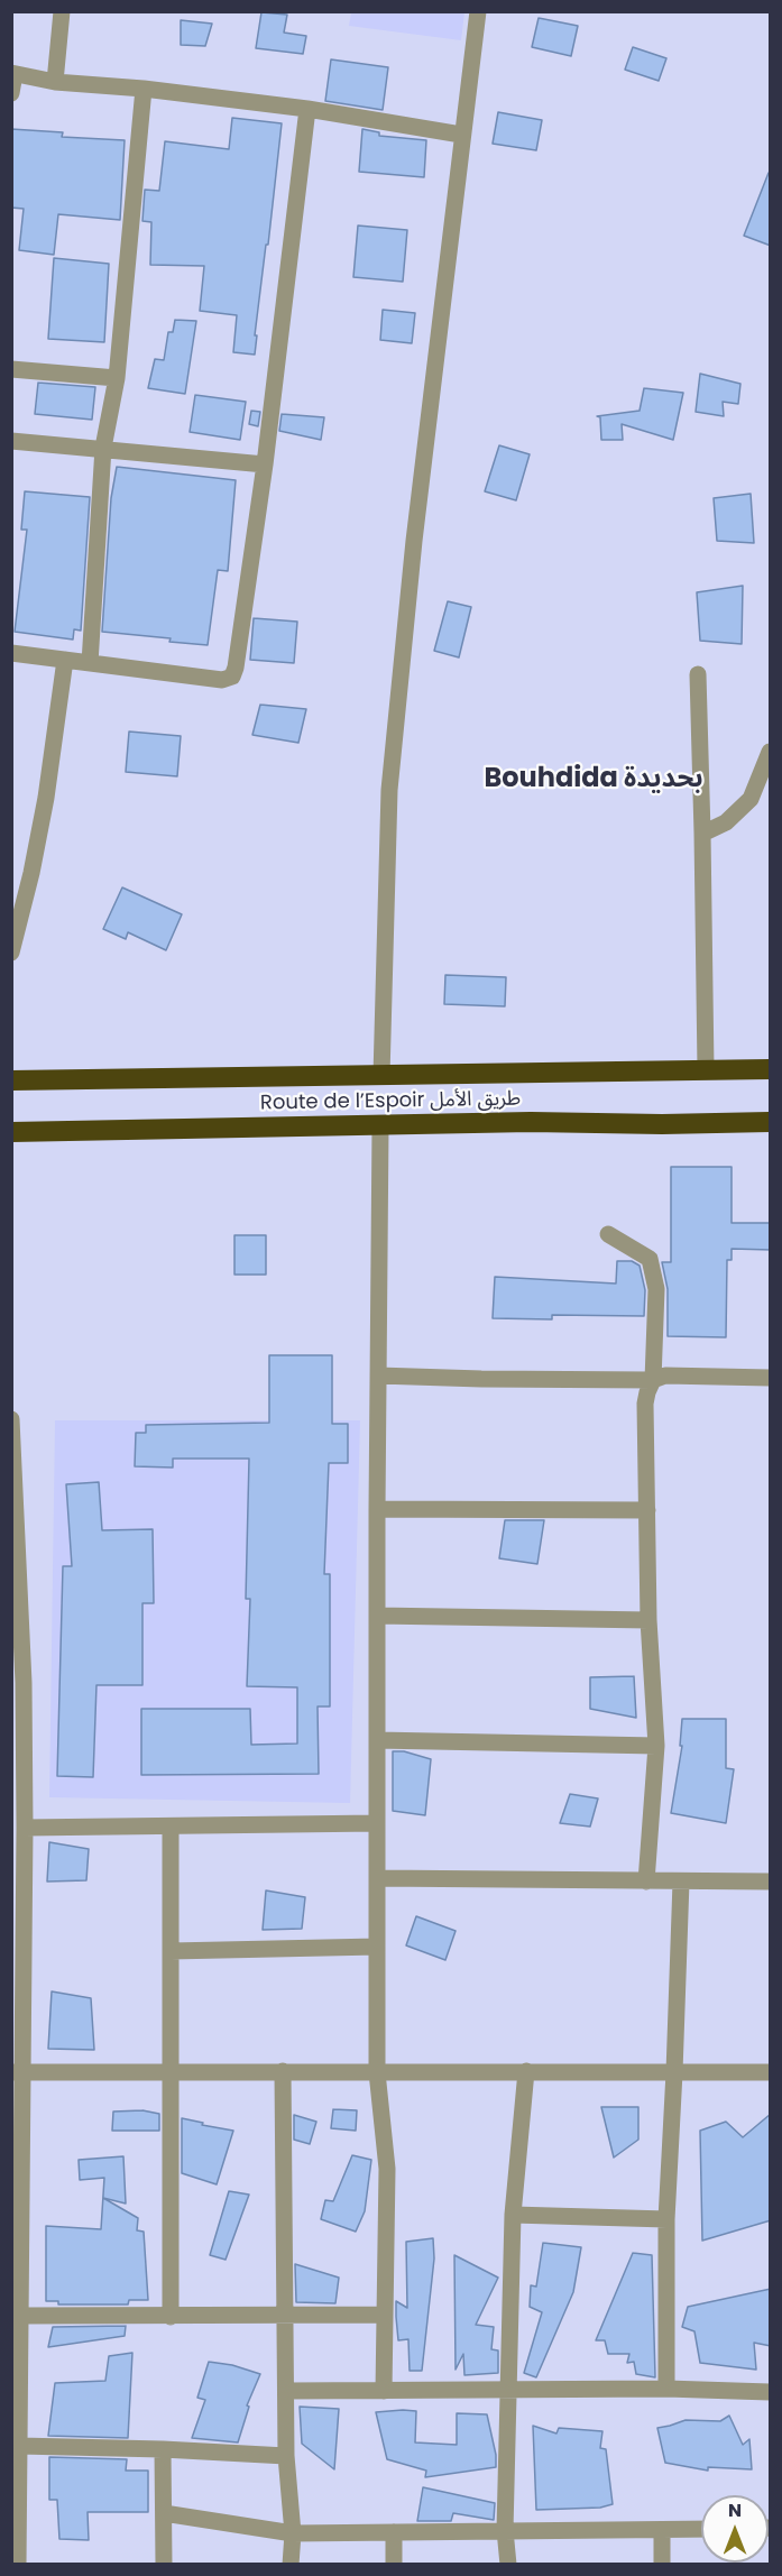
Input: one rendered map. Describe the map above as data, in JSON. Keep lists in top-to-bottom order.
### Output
{
  "streets": {
    "highway": ["Route de l’Espoir طريق الأمل"]
  },
  "districts": ["Bouhdida بحديدة"],
  "north": "top"
}
